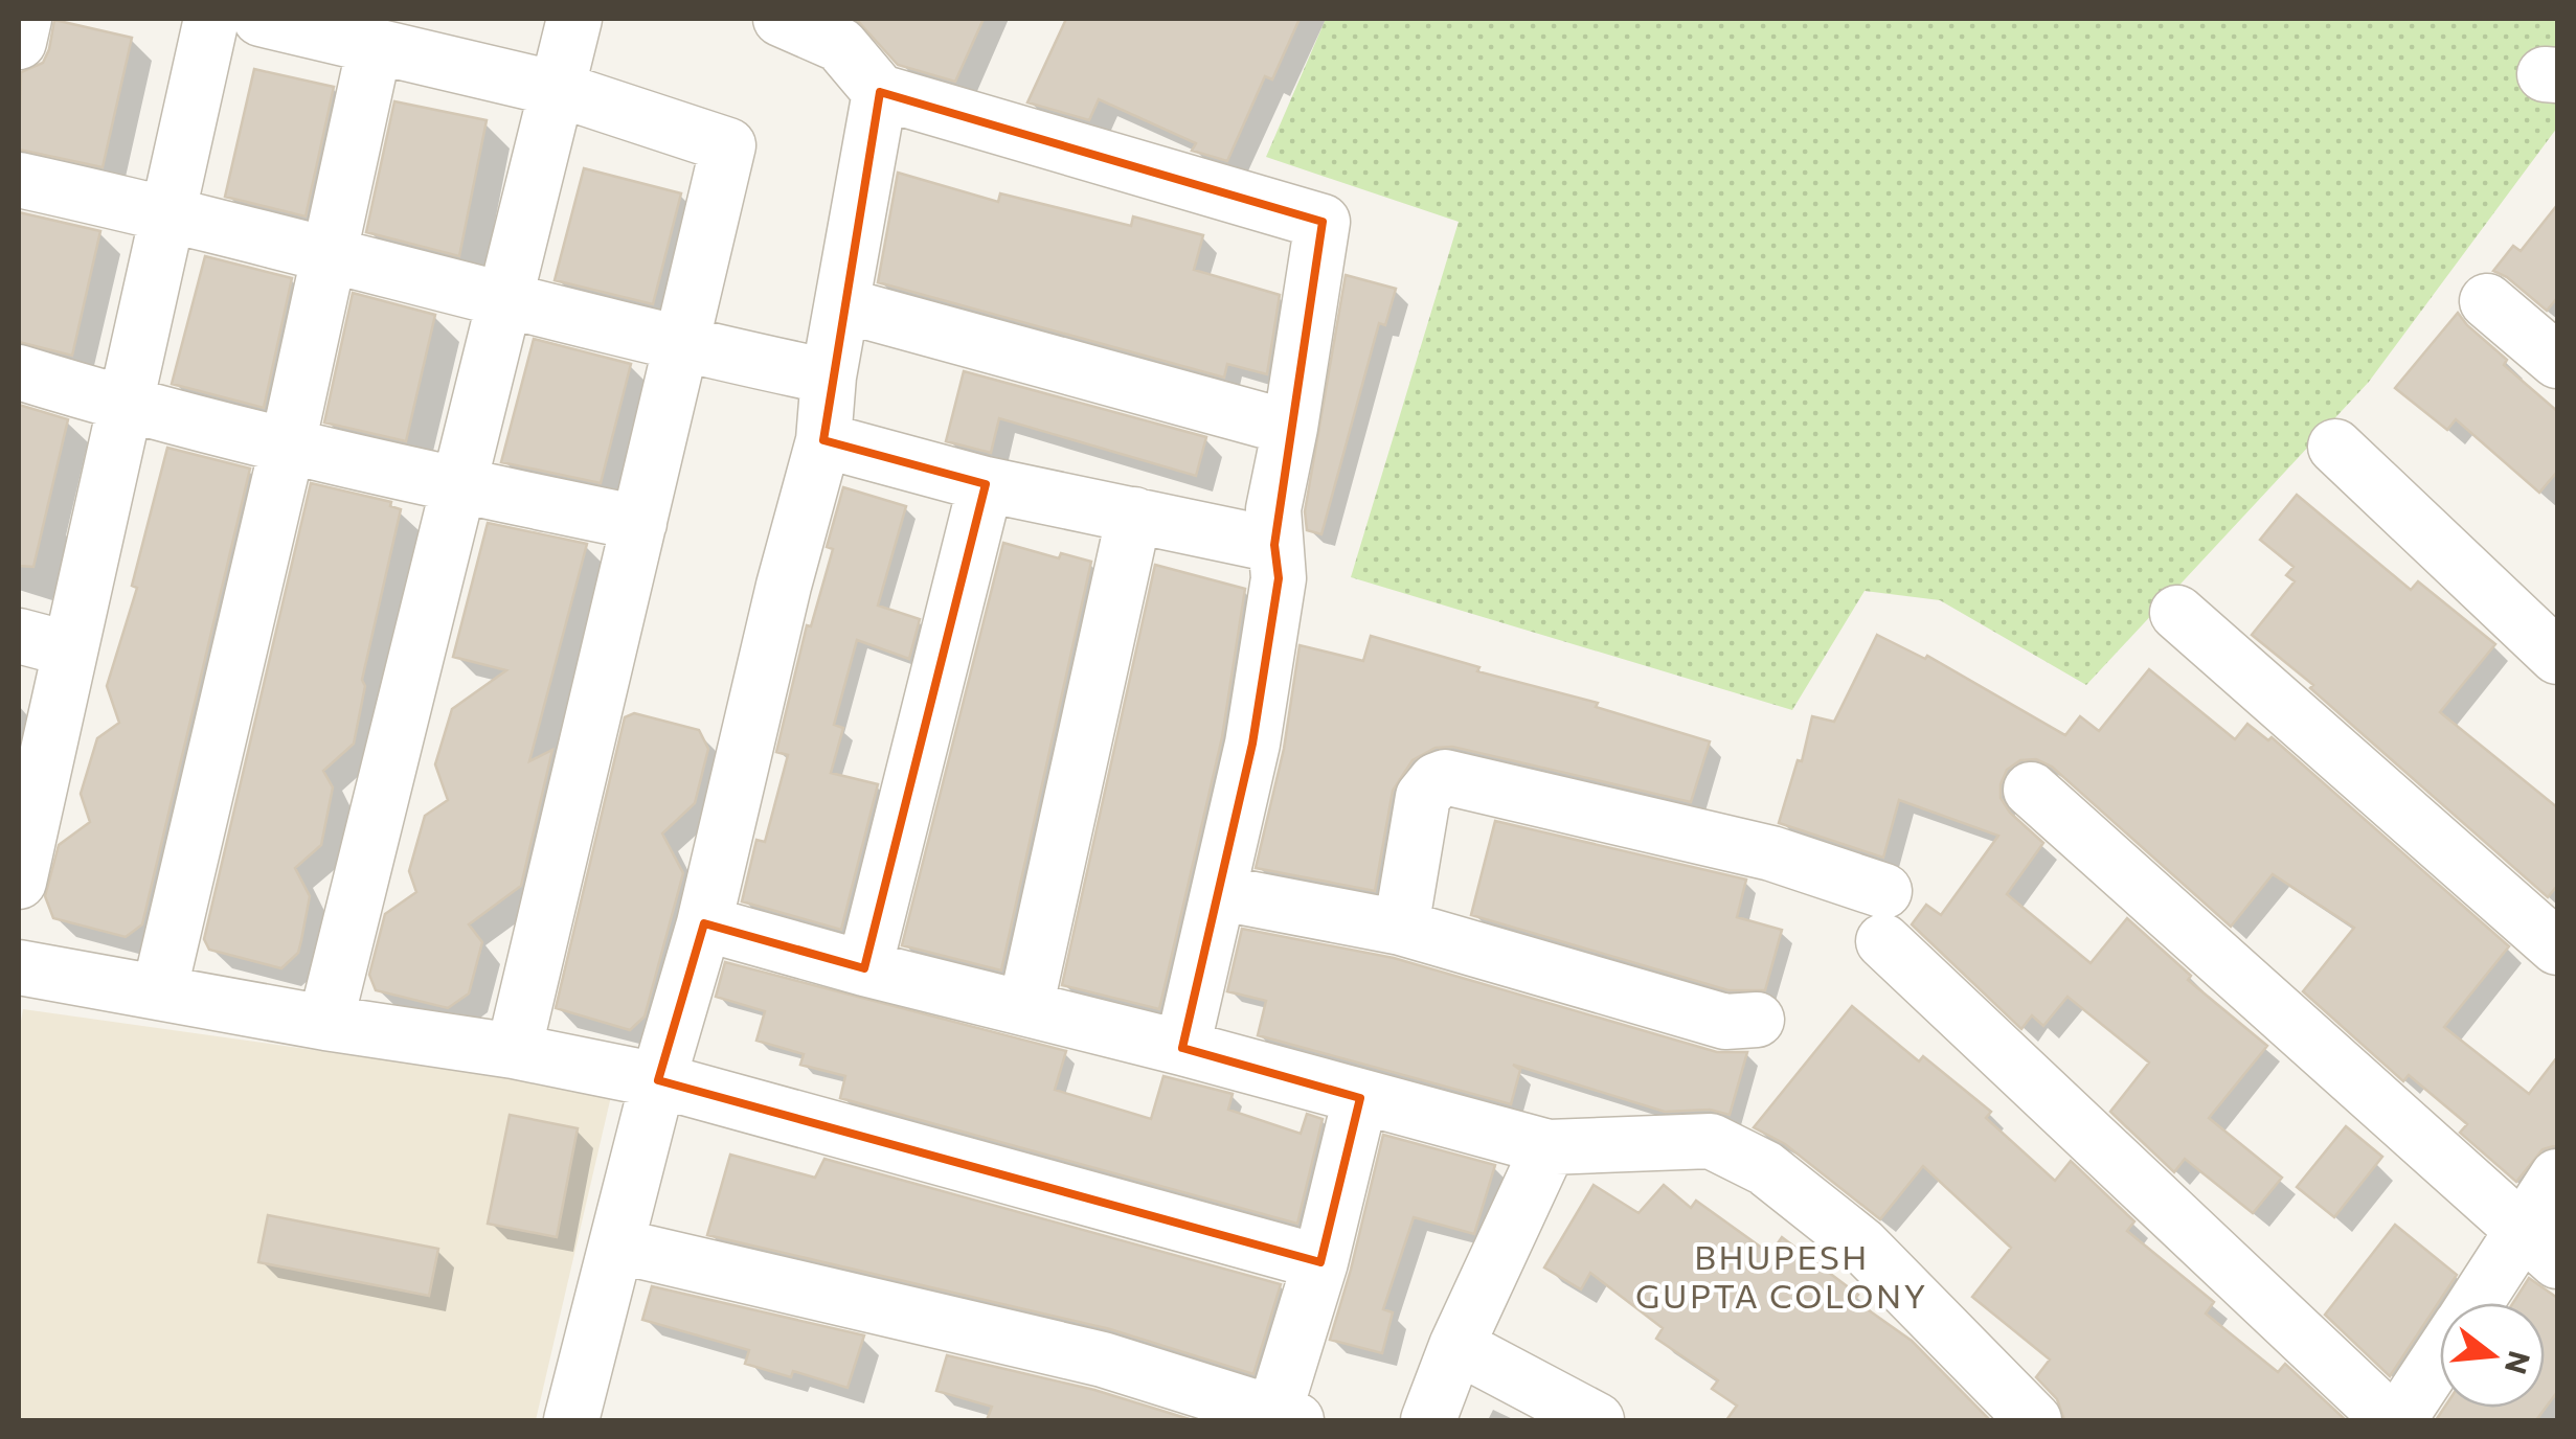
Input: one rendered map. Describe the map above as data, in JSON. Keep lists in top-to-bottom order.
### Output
{
  "districts": ["BHUPESH GUPTA COLONY"],
  "north": "right"
}
